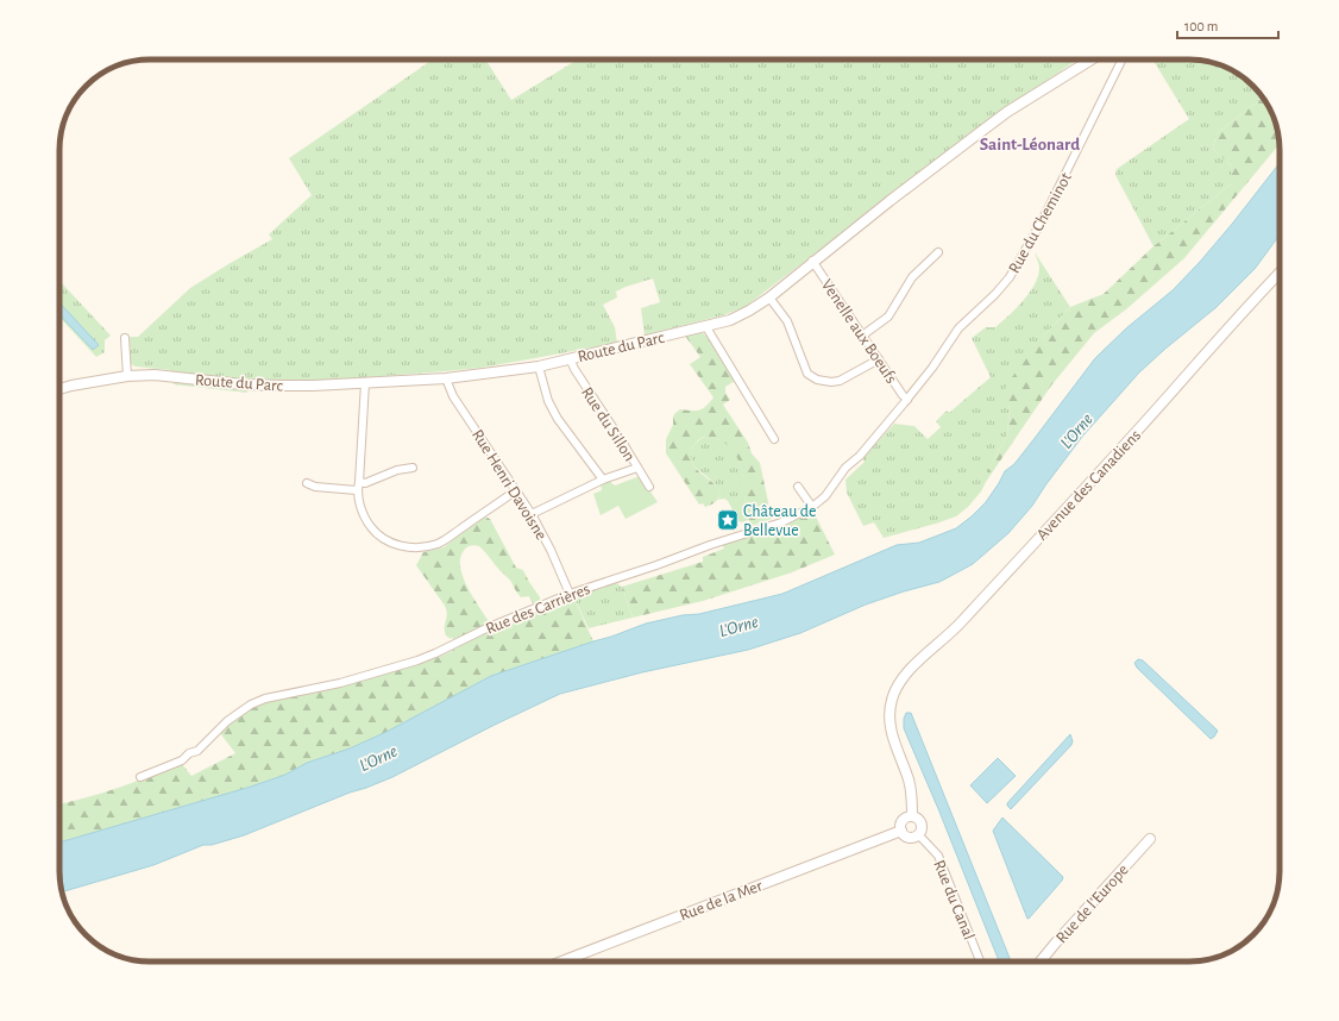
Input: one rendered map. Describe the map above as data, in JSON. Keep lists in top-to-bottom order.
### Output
{
  "streets": {
    "street": [
      "Rue du Cheminot",
      "Venelle aux Boeufs",
      "Route du Parc",
      "Rue du Sillon",
      "Rue Henri Davoisne",
      "Avenue des Canadiens",
      "Rue des Carrières",
      "Rue de la Mer",
      "Rue du Canal",
      "Rue de l'Europe"
    ]
  },
  "crossings": [
    ["Rue du Cheminot", "Venelle aux Boeufs"],
    ["Rue du Cheminot", "Rue des Carrières"],
    ["Venelle aux Boeufs", "Route du Parc"],
    ["Venelle aux Boeufs", "Rue des Carrières"],
    ["Route du Parc", "Rue du Sillon"],
    ["Route du Parc", "Rue Henri Davoisne"],
    ["Rue Henri Davoisne", "Rue des Carrières"],
    ["Avenue des Canadiens", "Rue de la Mer"],
    ["Avenue des Canadiens", "Rue du Canal"],
    ["Rue de la Mer", "Rue du Canal"]
  ],
  "districts": ["Saint-Léonard"],
  "water": ["L'Orne"],
  "places": {
    "place": ["Château de Bellevue"]
  },
  "scale_bar": "100 m"
}
